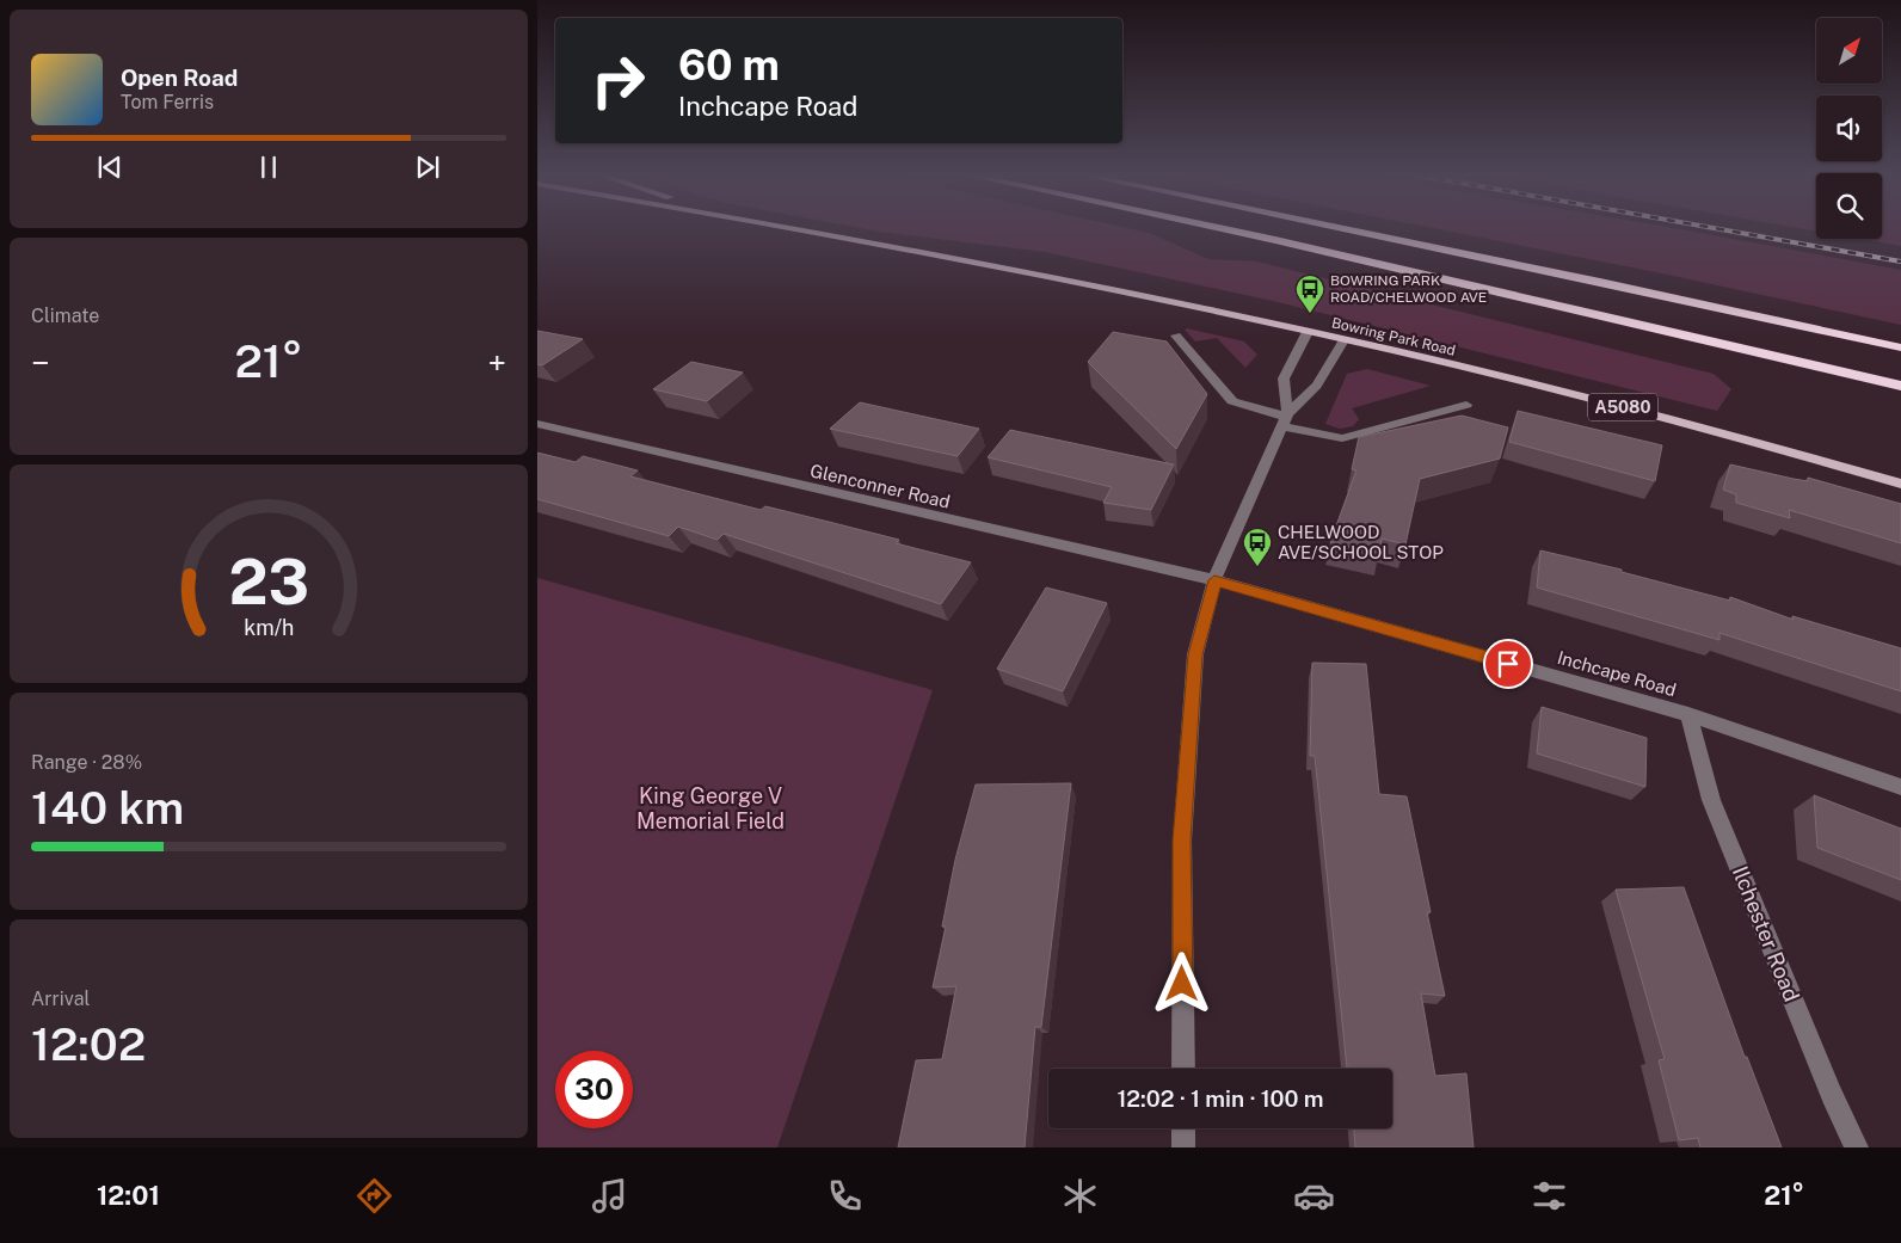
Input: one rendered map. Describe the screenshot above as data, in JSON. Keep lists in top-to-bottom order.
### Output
{
  "streets": {
    "main road": ["Bowring Park Road", "A5080"],
    "street": ["Glenconner Road", "Inchcape Road", "Ilchester Road"]
  },
  "crossings": [
    ["Glenconner Road", "Inchcape Road"],
    ["Inchcape Road", "Ilchester Road"]
  ],
  "parks": ["King George V Memorial Field"],
  "places": {
    "bus stop": ["BOWRING PARK ROAD/CHELWOOD AVE", "CHELWOOD AVE/SCHOOL STOP"]
  },
  "north": "top right",
  "page": {
    "turn": ["60 m", "Inchcape Road"],
    "song": ["Open Road", "Tom Ferris"],
    "tile": [
      "Climate",
      ["Range · 28%", "140 km"],
      ["Arrival", "12:02"]
    ],
    "heat": ["−", "21°", "+"],
    "limit": "30",
    "trip": "12:02 · 1 min · 100 m",
    "tabs": ["12:01", "21°"],
    "gauge": ["23", "km/h"]
  }
}
